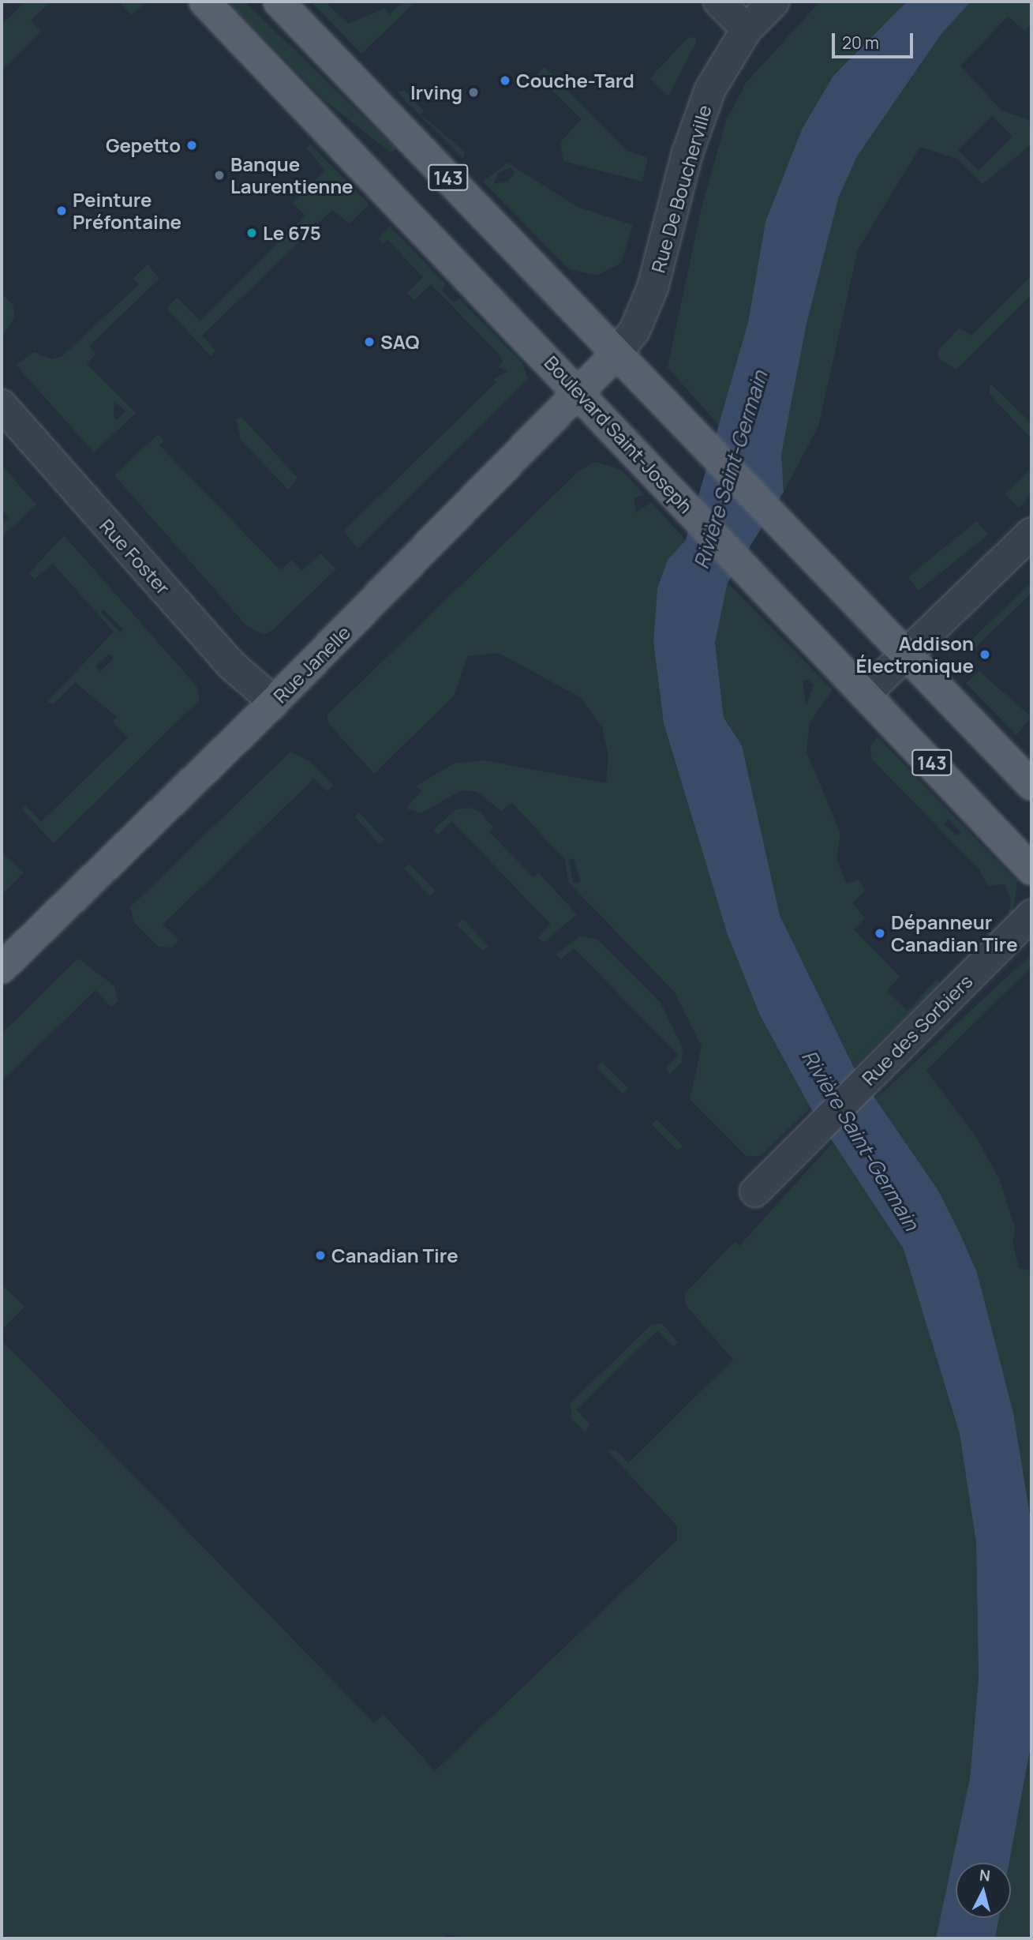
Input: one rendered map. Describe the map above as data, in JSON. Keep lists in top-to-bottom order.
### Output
{
  "streets": {
    "main road": ["143", "Boulevard Saint-Joseph", "Rue Janelle"],
    "street": ["Rue De Boucherville", "Rue Foster", "Rue des Sorbiers"]
  },
  "crossings": [
    ["143", "Rue De Boucherville"],
    ["143", "Rue Janelle"],
    ["Rue De Boucherville", "Rue Janelle"],
    ["Boulevard Saint-Joseph", "Rue Janelle"],
    ["Rue Foster", "Rue Janelle"]
  ],
  "water": ["Rivière Saint-Germain"],
  "places": [
    "Couche-Tard",
    "Irving",
    "Gepetto",
    "Banque Laurentienne",
    "Peinture Préfontaine",
    "Le 675",
    "SAQ",
    "Addison Électronique",
    "Dépanneur Canadian Tire",
    "Canadian Tire"
  ],
  "scale_bar": "20 m",
  "north": "top"
}
